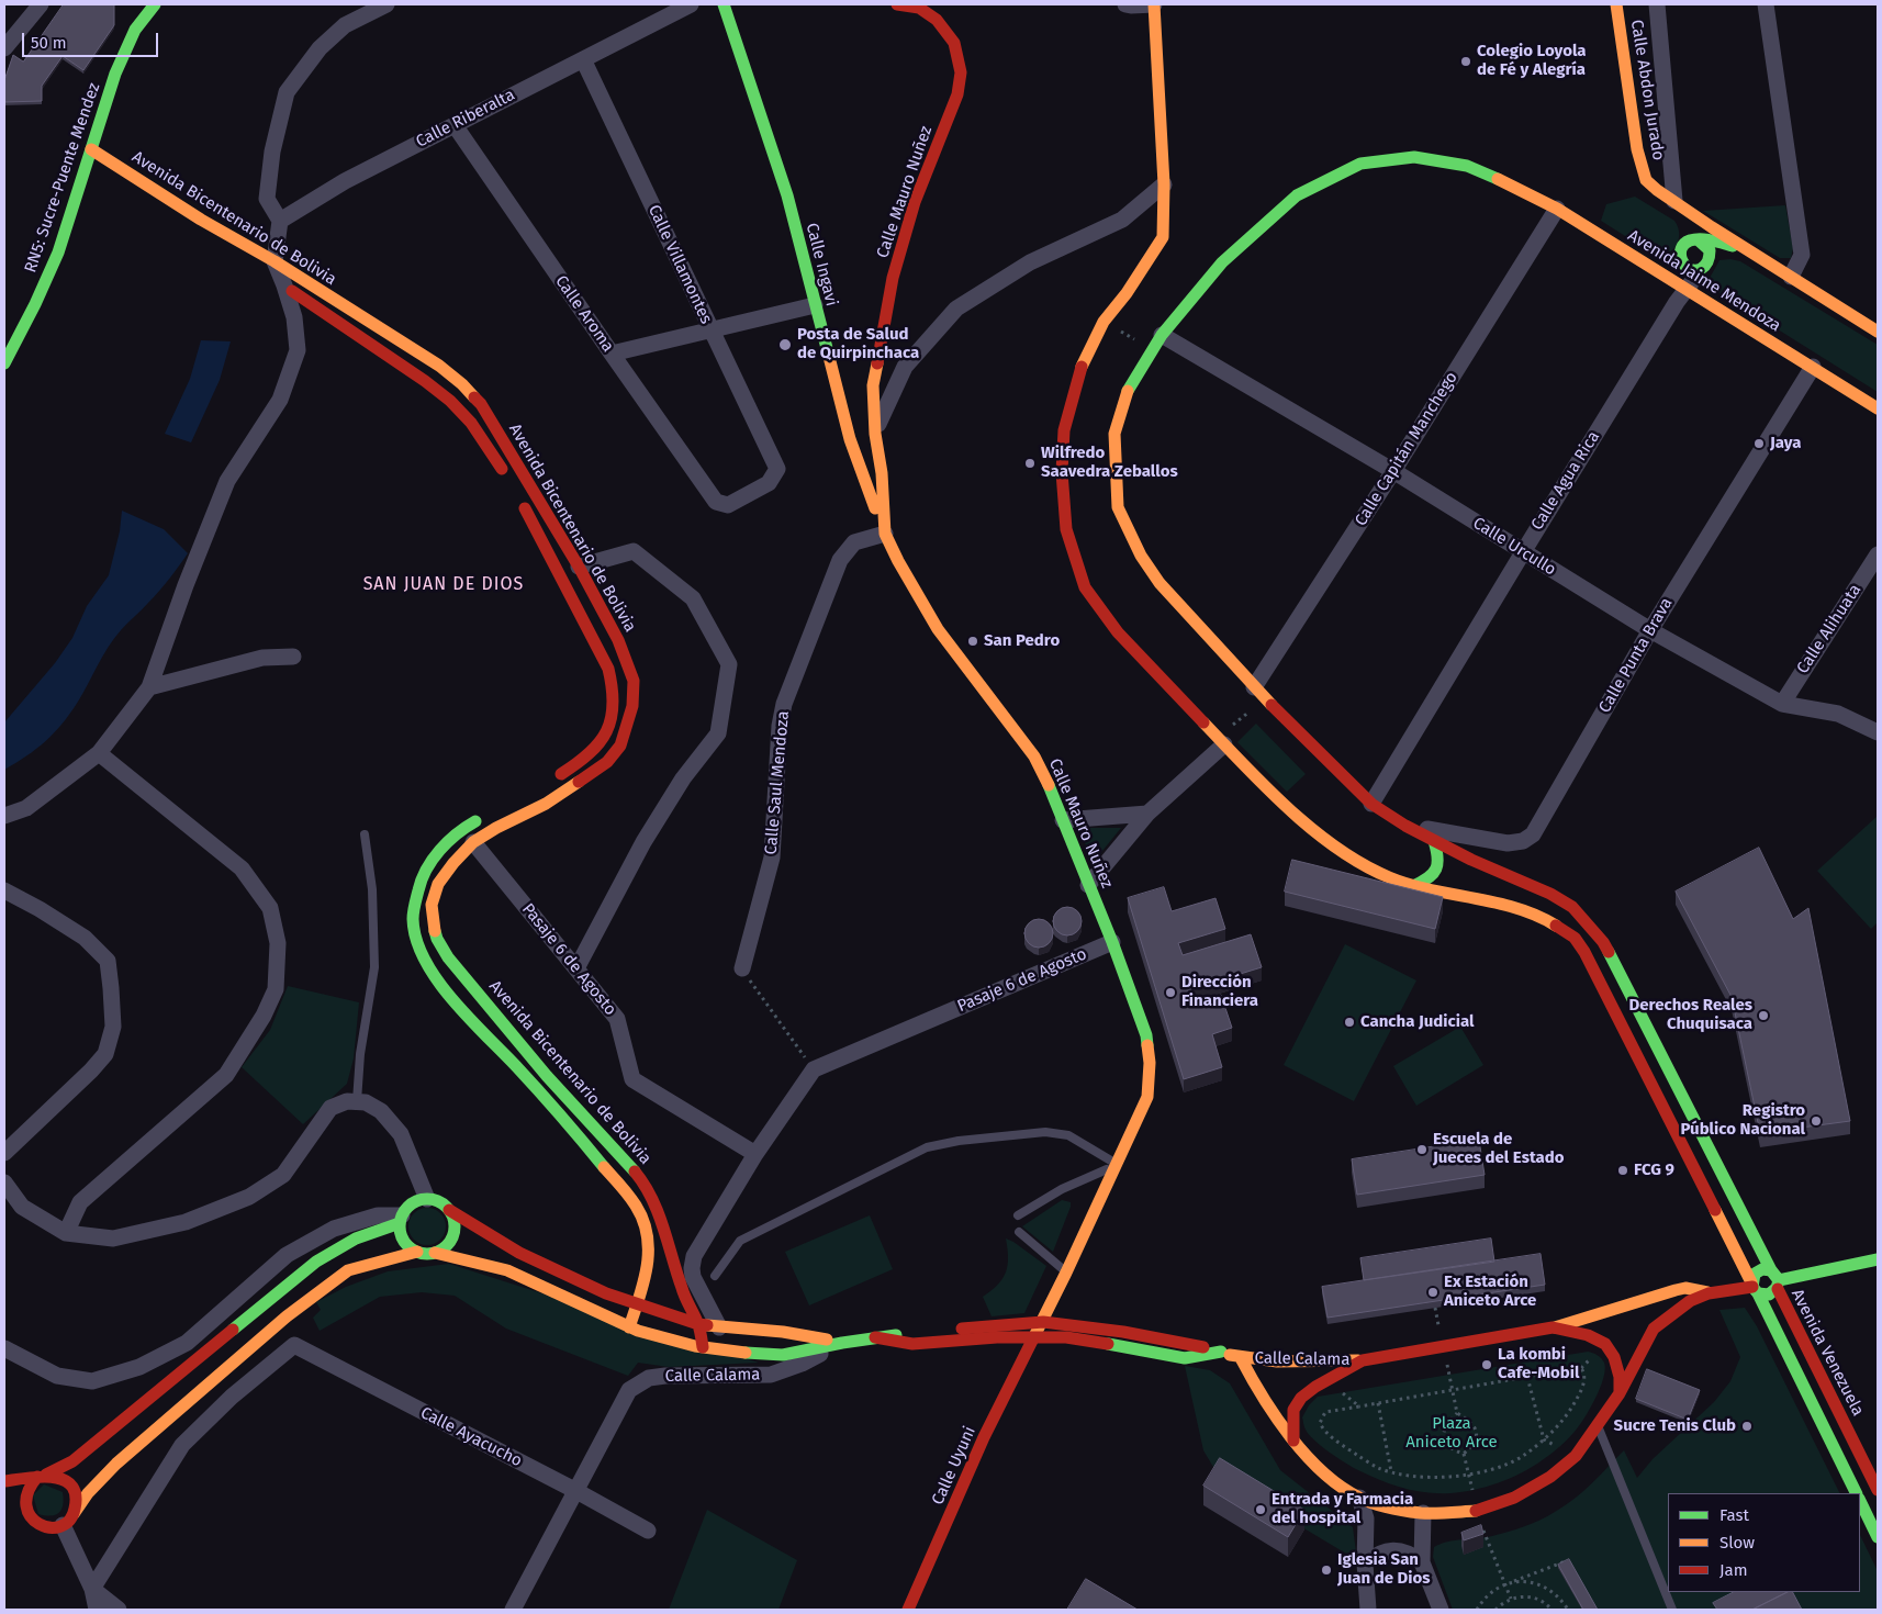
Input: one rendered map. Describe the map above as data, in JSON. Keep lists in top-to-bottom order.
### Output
{
  "streets": {
    "main road": [
      "Calle Abdon Jurado",
      "RN5: Sucre-Puente Mendez",
      "Calle Mauro Nuñez",
      "Avenida Bicentenario de Bolivia",
      "Calle Ingavi",
      "Avenida Jaime Mendoza",
      "Avenida Venezuela",
      "Calle Calama",
      "Calle Uyuni"
    ],
    "street": [
      "Calle Riberalta",
      "Calle Villamontes",
      "Calle Aroma",
      "Calle Capitán Manchego",
      "Calle Agua Rica",
      "Calle Urcullo",
      "Calle Alihuata",
      "Calle Punta Brava",
      "Calle Saul Mendoza",
      "Pasaje 6 de Agosto",
      "Calle Ayacucho"
    ]
  },
  "crossings": [
    ["Calle Riberalta", "Calle Villamontes"],
    ["Calle Riberalta", "Calle Aroma"],
    ["RN5: Sucre-Puente Mendez", "Avenida Bicentenario de Bolivia"],
    ["Calle Mauro Nuñez", "Calle Ingavi"],
    ["Calle Mauro Nuñez", "Calle Saul Mendoza"],
    ["Calle Mauro Nuñez", "Pasaje 6 de Agosto"],
    ["Calle Mauro Nuñez", "Calle Uyuni"],
    ["Avenida Bicentenario de Bolivia", "Pasaje 6 de Agosto"],
    ["Calle Villamontes", "Calle Aroma"],
    ["Calle Ingavi", "Calle Saul Mendoza"],
    ["Avenida Jaime Mendoza", "Calle Capitán Manchego"],
    ["Avenida Jaime Mendoza", "Calle Agua Rica"],
    ["Avenida Jaime Mendoza", "Calle Urcullo"],
    ["Avenida Jaime Mendoza", "Calle Punta Brava"],
    ["Avenida Jaime Mendoza", "Avenida Venezuela"],
    ["Calle Capitán Manchego", "Calle Urcullo"],
    ["Calle Capitán Manchego", "Avenida Venezuela"],
    ["Calle Agua Rica", "Calle Urcullo"],
    ["Calle Agua Rica", "Avenida Venezuela"],
    ["Calle Urcullo", "Calle Alihuata"],
    ["Calle Urcullo", "Calle Punta Brava"],
    ["Calle Punta Brava", "Avenida Venezuela"],
    ["Calle Calama", "Calle Ayacucho"]
  ],
  "districts": ["SAN JUAN DE DIOS"],
  "parks": ["Plaza Aniceto Arce"],
  "places": [
    "Colegio Loyola de Fé y Alegría",
    "Posta de Salud de Quirpinchaca",
    "Jaya",
    "Wilfredo Saavedra Zeballos",
    "San Pedro",
    "Dirección Financiera",
    "Derechos Reales Chuquisaca",
    "Cancha Judicial",
    "Registro Público Nacional",
    "Escuela de Jueces del Estado",
    "FCG 9",
    "Ex Estación Aniceto Arce",
    "La kombi Cafe-Mobil",
    "Sucre Tenis Club",
    "Entrada y Farmacia del hospital",
    "Iglesia San Juan de Dios"
  ],
  "legend": ["Fast", "Slow", "Jam"],
  "scale_bar": "50 m"
}
